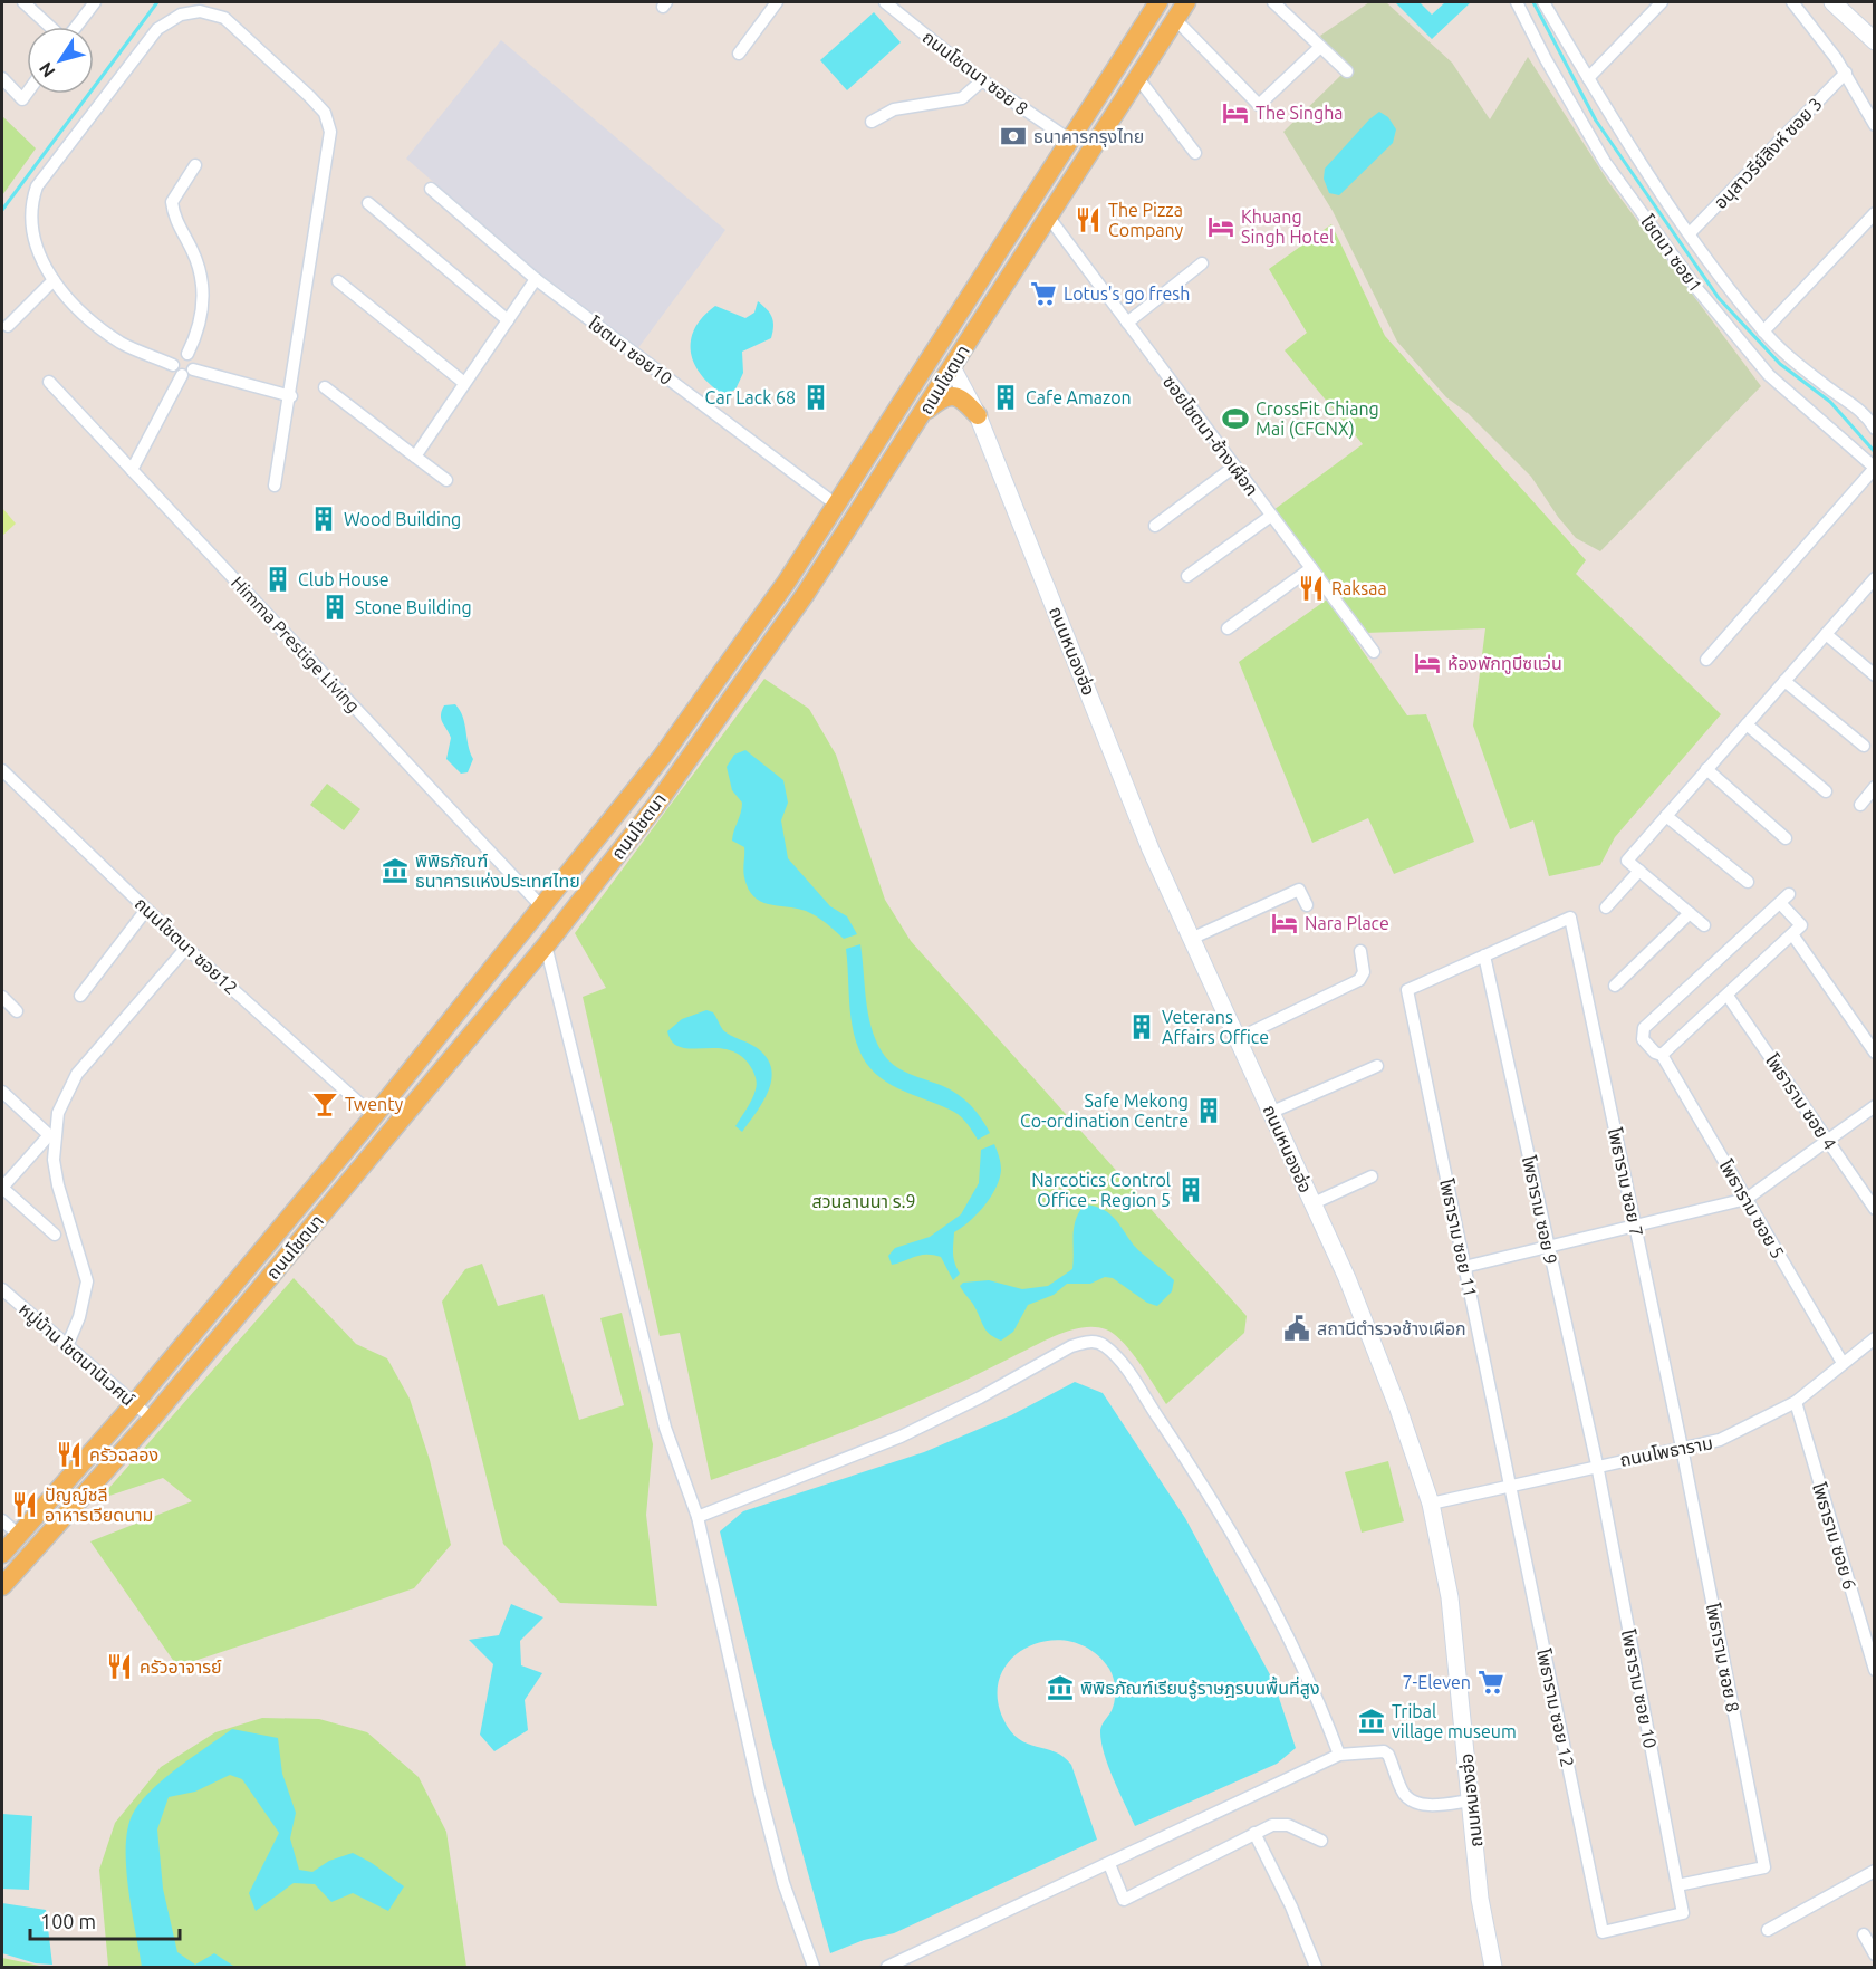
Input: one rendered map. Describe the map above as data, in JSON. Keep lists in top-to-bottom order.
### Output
{
  "streets": {
    "main road": ["ถนนโชตนา", "ถนนหนองฮ่อ"],
    "street": [
      "ถนนโชตนา ซอย 8",
      "อนุสาวรีย์สิงห์ ซอย 3",
      "โชตนา ซอย1",
      "โชตนา ซอย10",
      "ซอยโชตนา-ช้างเผือก",
      "Himma Prestige Living",
      "ถนนโชตนา ซอย12",
      "โพธาราม ซอย 4",
      "โพธาราม ซอย 7",
      "โพธาราม ซอย 5",
      "โพธาราม ซอย 9",
      "โพธาราม ซอย 11",
      "หมู่บ้าน โชตนานิเวศน์",
      "ถนนโพธาราม",
      "โพธาราม ซอย 6",
      "โพธาราม ซอย 8",
      "โพธาราม ซอย 10",
      "โพธาราม ซอย 12"
    ]
  },
  "crossings": [
    ["ถนนโชตนา ซอย 8", "ถนนโชตนา"],
    ["โชตนา ซอย10", "ถนนโชตนา"],
    ["ถนนโชตนา", "ซอยโชตนา-ช้างเผือก"],
    ["ถนนโชตนา", "Himma Prestige Living"],
    ["ถนนโชตนา", "ถนนหนองฮ่อ"],
    ["ถนนโชตนา", "ถนนโชตนา ซอย12"],
    ["ถนนโชตนา", "หมู่บ้าน โชตนานิเวศน์"],
    ["ถนนหนองฮ่อ", "ถนนโพธาราม"],
    ["โพธาราม ซอย 7", "โพธาราม ซอย 9"],
    ["โพธาราม ซอย 7", "โพธาราม ซอย 11"],
    ["โพธาราม ซอย 7", "ถนนโพธาราม"],
    ["โพธาราม ซอย 7", "โพธาราม ซอย 8"],
    ["โพธาราม ซอย 5", "ถนนโพธาราม"],
    ["โพธาราม ซอย 9", "โพธาราม ซอย 11"],
    ["โพธาราม ซอย 9", "ถนนโพธาราม"],
    ["โพธาราม ซอย 9", "โพธาราม ซอย 10"],
    ["โพธาราม ซอย 11", "ถนนโพธาราม"],
    ["โพธาราม ซอย 11", "โพธาราม ซอย 12"],
    ["ถนนโพธาราม", "โพธาราม ซอย 6"],
    ["ถนนโพธาราม", "โพธาราม ซอย 8"],
    ["ถนนโพธาราม", "โพธาราม ซอย 10"],
    ["ถนนโพธาราม", "โพธาราม ซอย 12"],
    ["โพธาราม ซอย 8", "โพธาราม ซอย 10"],
    ["โพธาราม ซอย 10", "โพธาราม ซอย 12"]
  ],
  "parks": ["สวนลานนา ร.9"],
  "places": {
    "hotel": [
      "The Singha",
      "Khuang Singh Hotel",
      "ห้องพักทูบีซแว่น",
      "Nara Place"
    ],
    "bank": ["ธนาคารกรุงไทย"],
    "restaurant": [
      "The Pizza Company",
      "Raksaa",
      "ครัวฉลอง",
      "ปัญญ์ชลี อาหารเวียดนาม",
      "ครัวอาจารย์"
    ],
    "supermarket": ["Lotus's go fresh", "7-Eleven"],
    "building": [
      "Car Lack 68",
      "Cafe Amazon",
      "Wood Building",
      "Club House",
      "Stone Building",
      "Veterans Affairs Office",
      "Safe Mekong Co-ordination Centre",
      "Narcotics Control Office - Region 5"
    ],
    "sports": ["CrossFit Chiang Mai (CFCNX)"],
    "museum": ["พิพิธภัณฑ์ ธนาคารแห่งประเทศไทย", "พิพิธภัณฑ์เรียนรู้ราษฎรบนพื้นที่สูง", "Tribal village museum"],
    "bar": ["Twenty"],
    "public building": ["สถานีตำรวจช้างเผือก"]
  },
  "scale_bar": "100 m",
  "north": "bottom left"
}
